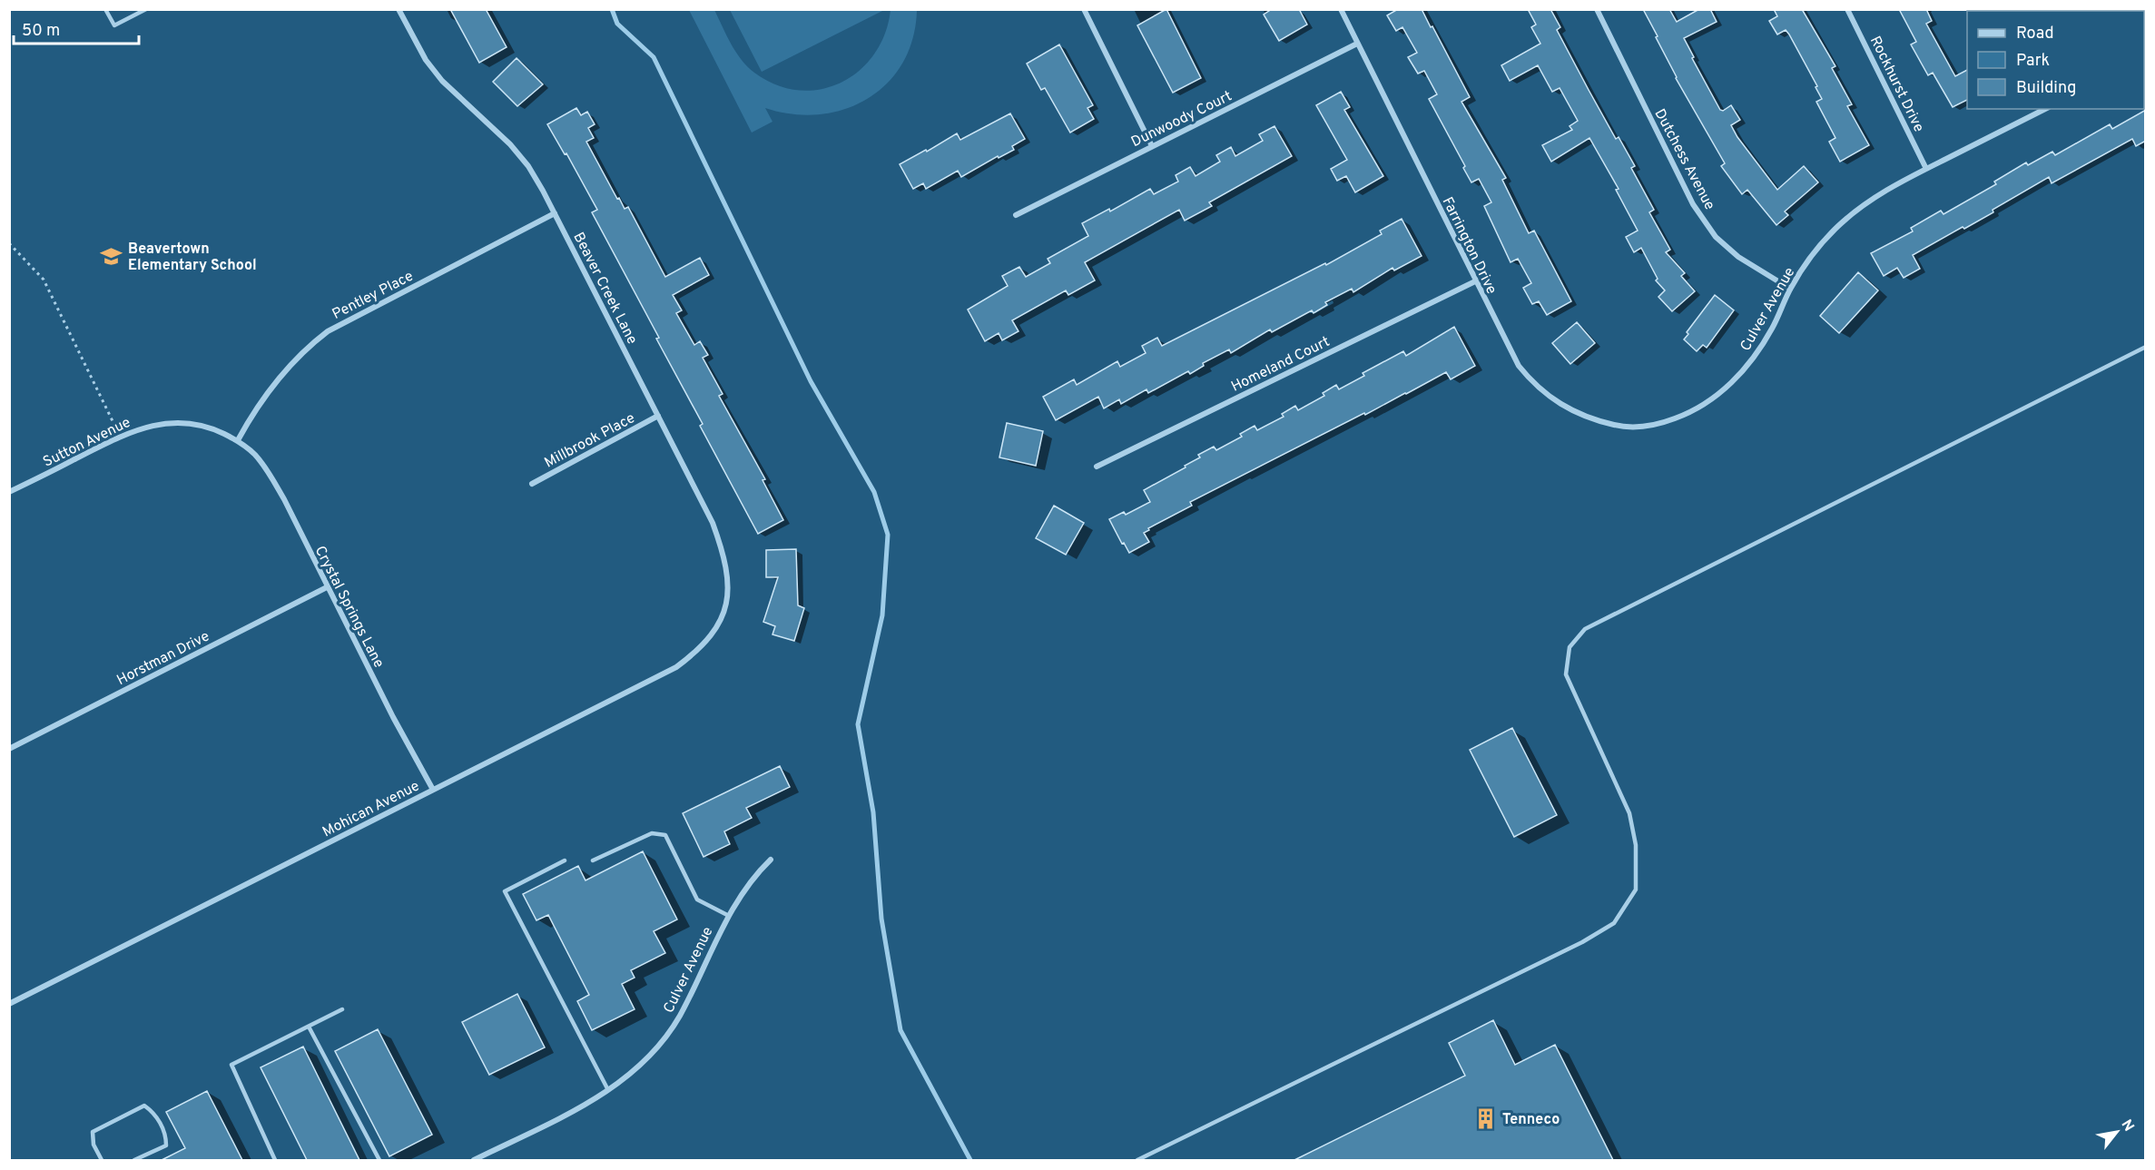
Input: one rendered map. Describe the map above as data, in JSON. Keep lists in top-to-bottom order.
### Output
{
  "streets": {
    "street": [
      "Rockhurst Drive",
      "Dunwoody Court",
      "Dutchess Avenue",
      "Farrington Drive",
      "Beaver Creek Lane",
      "Pentley Place",
      "Culver Avenue",
      "Homeland Court",
      "Millbrook Place",
      "Sutton Avenue",
      "Crystal Springs Lane",
      "Horstman Drive",
      "Mohican Avenue"
    ]
  },
  "crossings": [
    ["Rockhurst Drive", "Culver Avenue"],
    ["Dunwoody Court", "Farrington Drive"],
    ["Dutchess Avenue", "Culver Avenue"],
    ["Farrington Drive", "Culver Avenue"],
    ["Farrington Drive", "Homeland Court"],
    ["Beaver Creek Lane", "Pentley Place"],
    ["Beaver Creek Lane", "Millbrook Place"],
    ["Beaver Creek Lane", "Mohican Avenue"],
    ["Pentley Place", "Sutton Avenue"],
    ["Pentley Place", "Crystal Springs Lane"],
    ["Sutton Avenue", "Crystal Springs Lane"],
    ["Crystal Springs Lane", "Horstman Drive"],
    ["Crystal Springs Lane", "Mohican Avenue"]
  ],
  "places": {
    "school or university": ["Beavertown Elementary School"],
    "building": ["Tenneco"]
  },
  "legend": ["Road", "Park", "Building"],
  "scale_bar": "50 m",
  "north": "top right"
}
